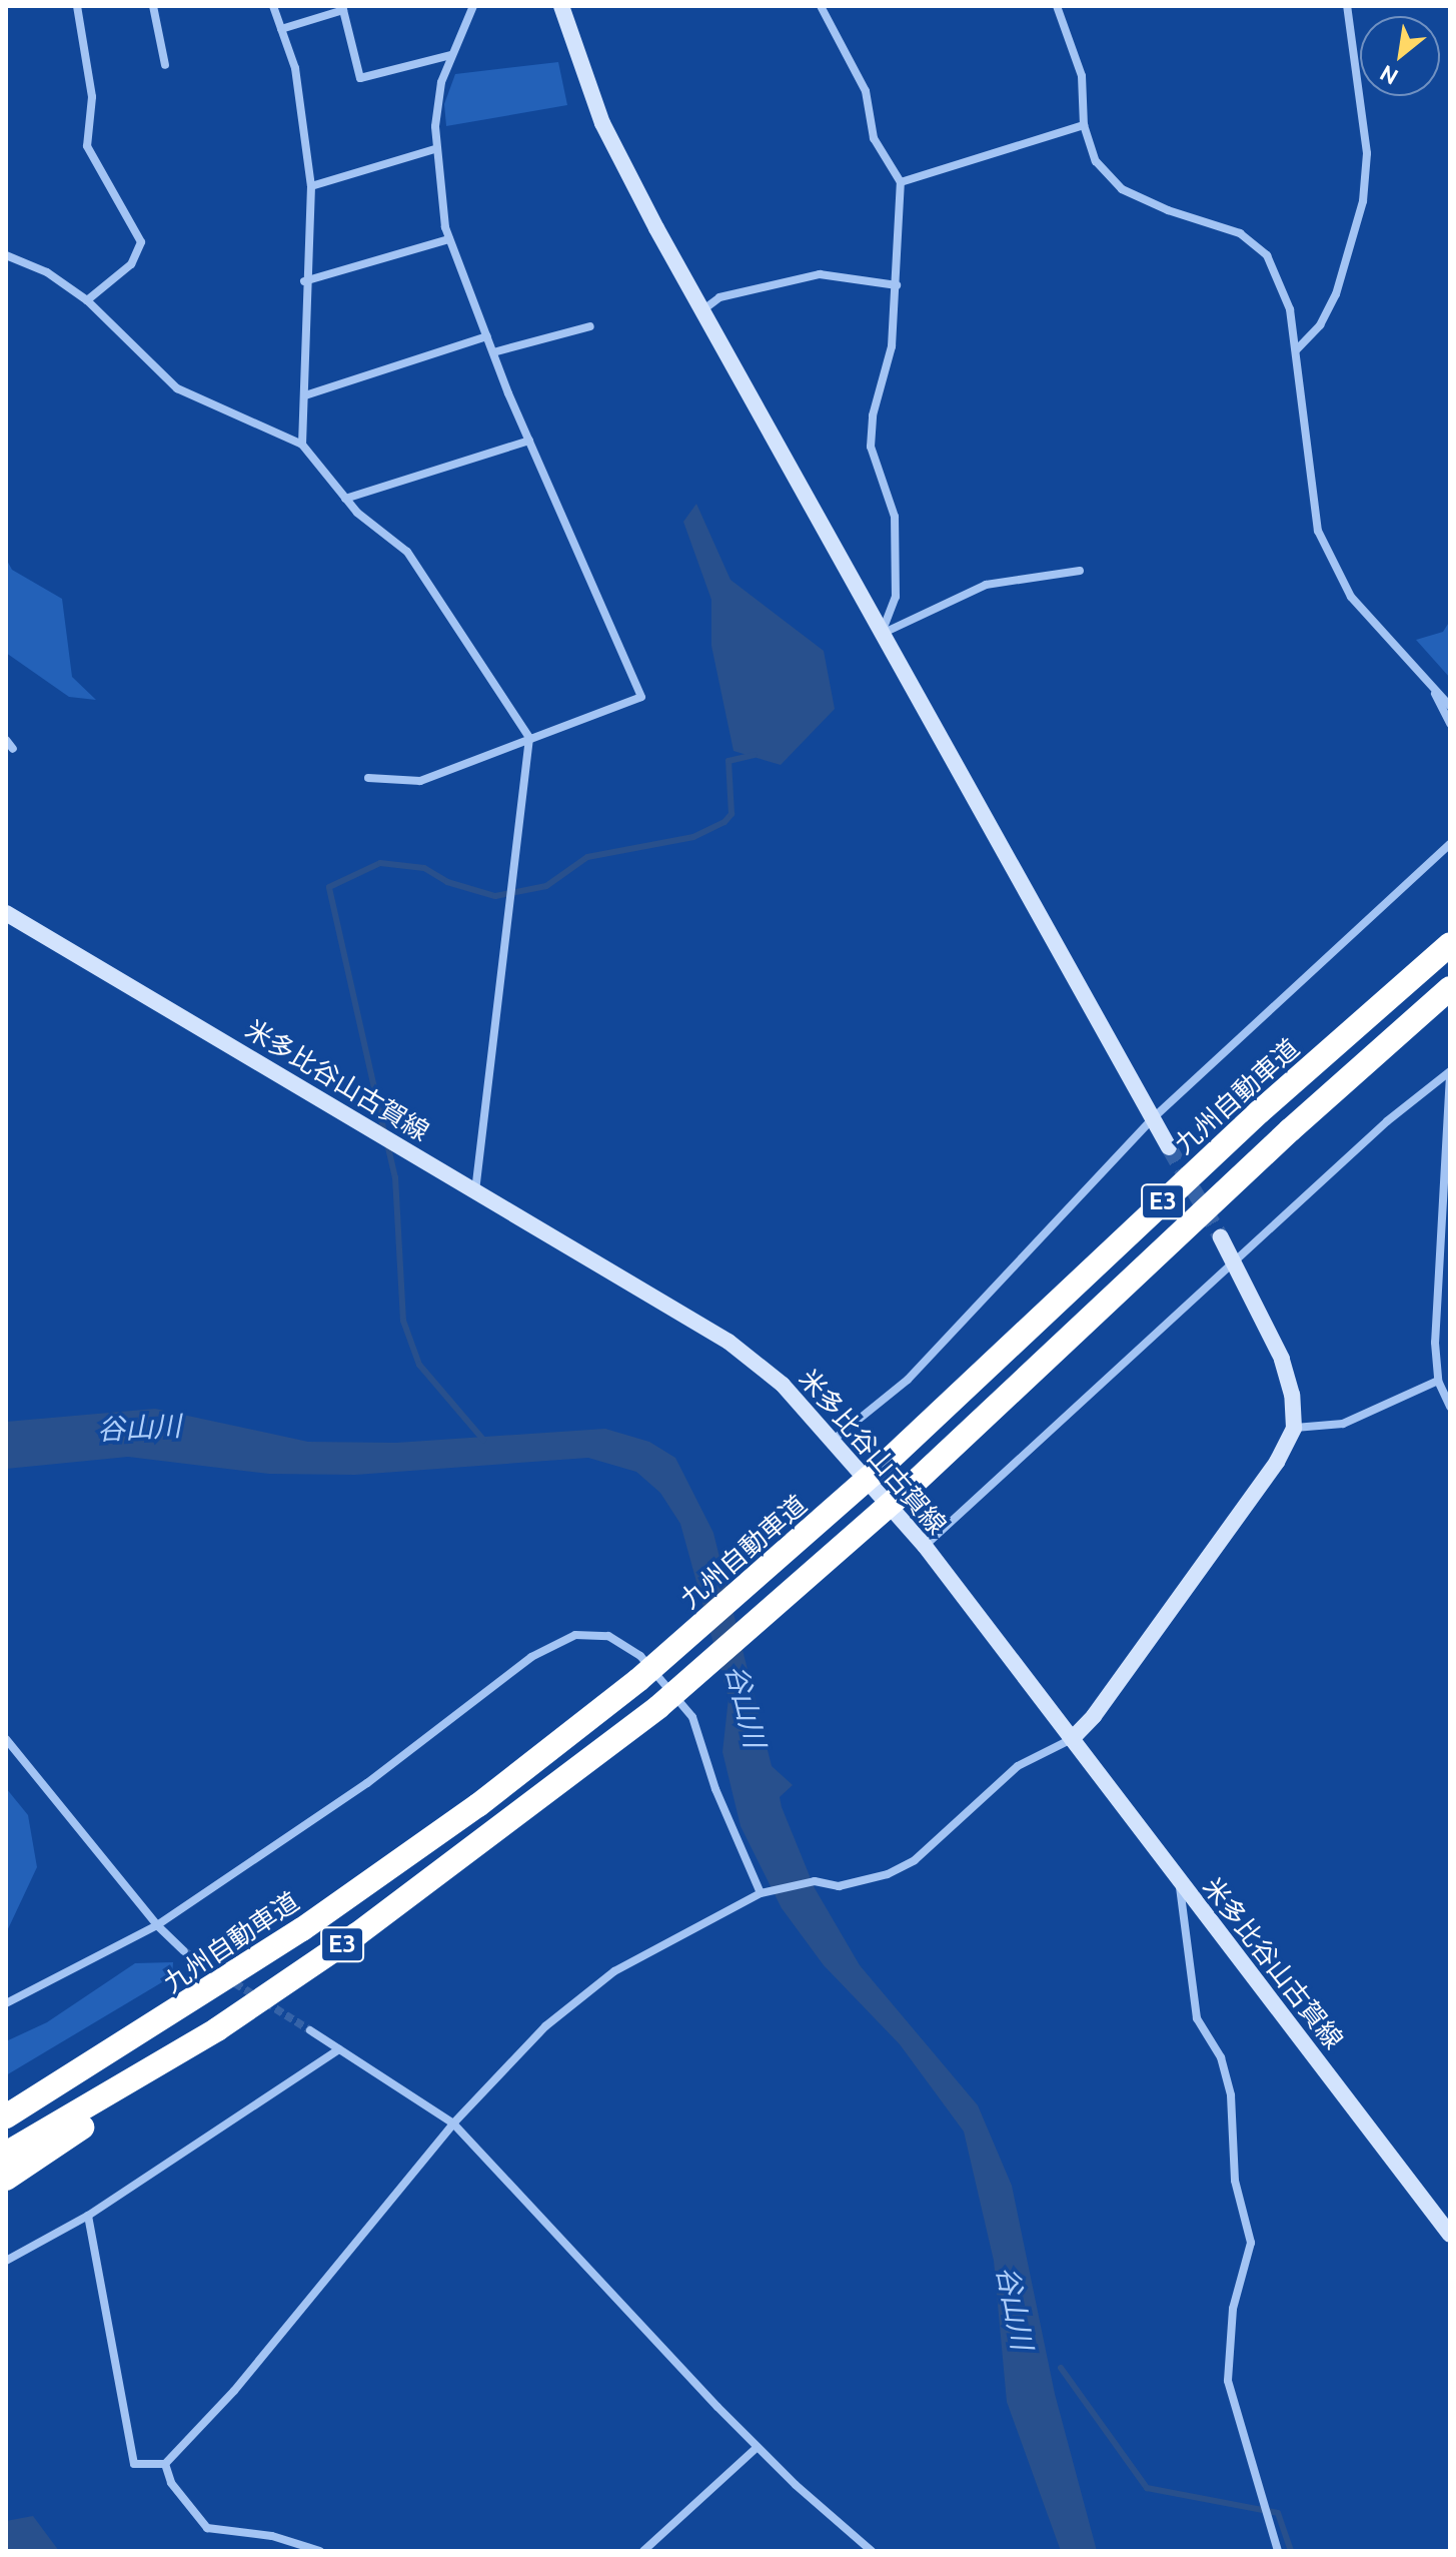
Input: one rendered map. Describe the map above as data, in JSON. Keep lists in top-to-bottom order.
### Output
{
  "streets": {
    "highway": ["九州自動車道", "E3"],
    "main road": ["米多比谷山古賀線"]
  },
  "water": ["谷山川"],
  "north": "bottom left"
}
